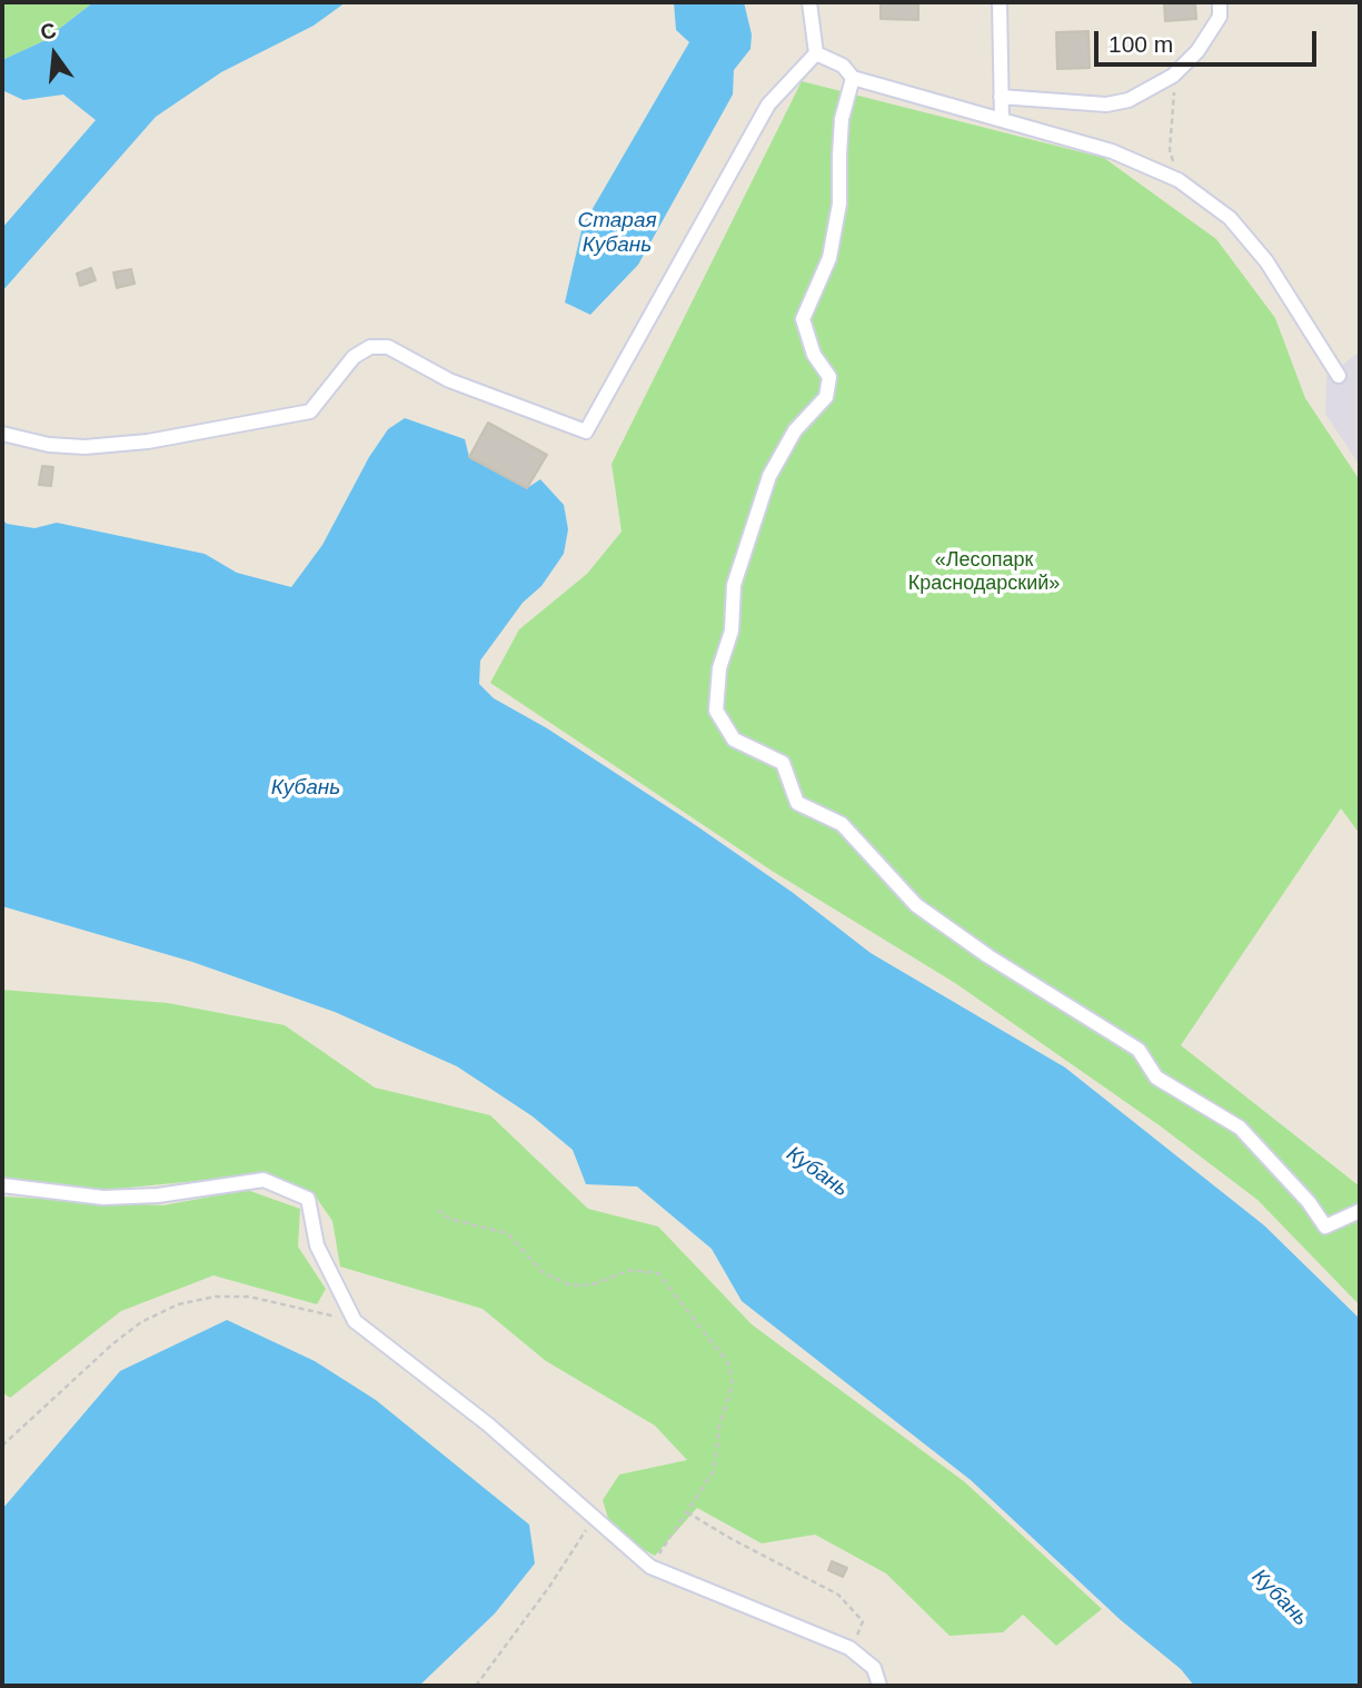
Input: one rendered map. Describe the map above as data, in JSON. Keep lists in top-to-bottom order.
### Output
{
  "water": ["Старая Кубань", "Кубань"],
  "parks": ["«Лесопарк Краснодарский»"],
  "scale_bar": "100 m",
  "north": "top"
}
